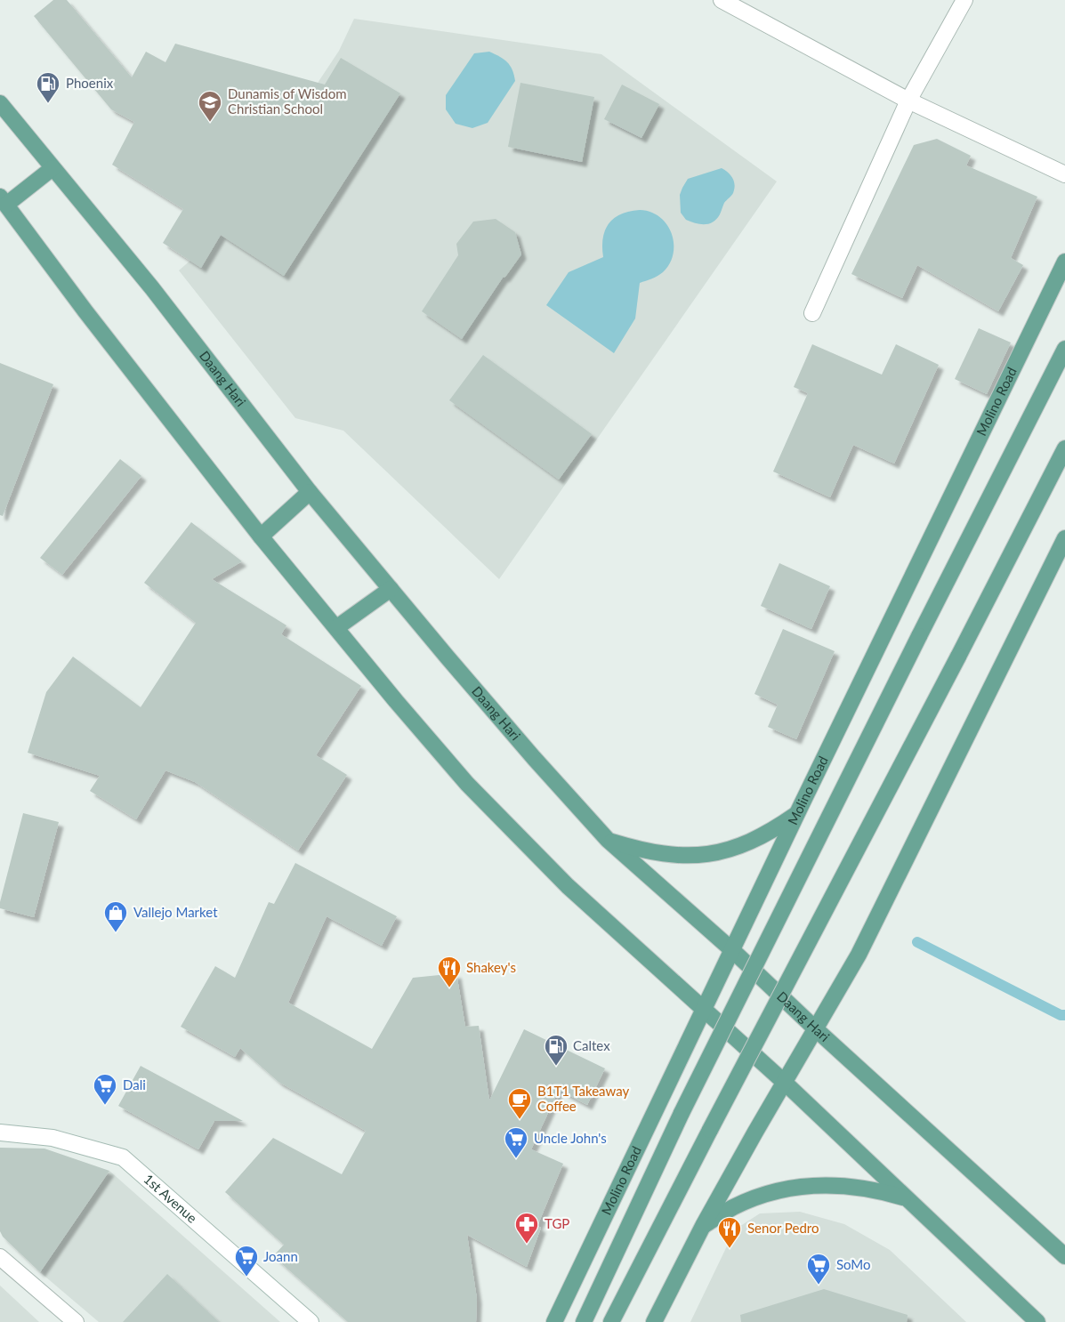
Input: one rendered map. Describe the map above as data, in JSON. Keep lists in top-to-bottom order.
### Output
{
  "streets": {
    "main road": ["Daang Hari", "Molino Road"],
    "street": ["1st Avenue"]
  },
  "crossings": [
    ["Daang Hari", "Molino Road"]
  ],
  "places": {
    "fuel station": ["Phoenix", "Caltex"],
    "school or university": ["Dunamis of Wisdom Christian School"],
    "shop": ["Vallejo Market"],
    "restaurant": ["Shakey's", "Senor Pedro"],
    "supermarket": [
      "Dali",
      "Uncle John's",
      "Joann",
      "SoMo"
    ],
    "cafe": ["B1T1 Takeaway Coffee"],
    "pharmacy": ["TGP"]
  }
}
